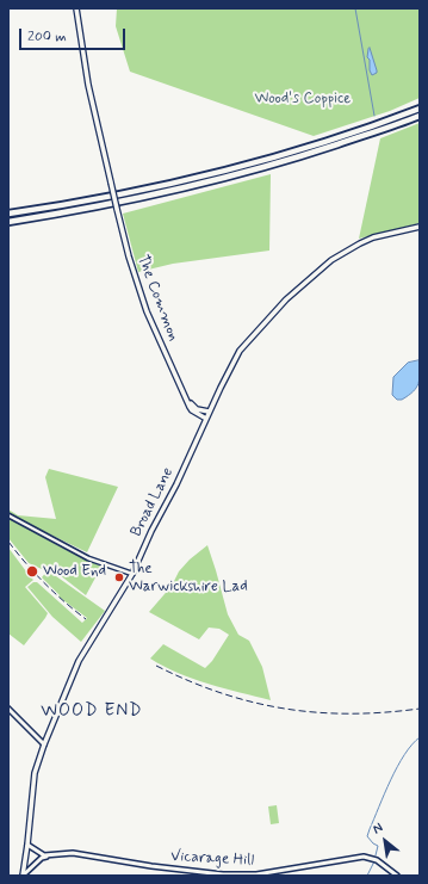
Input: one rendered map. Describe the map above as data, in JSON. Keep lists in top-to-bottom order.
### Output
{
  "streets": {
    "main road": ["The Common", "Broad Lane"],
    "street": ["Vicarage Hill"]
  },
  "crossings": [
    ["The Common", "Broad Lane"]
  ],
  "districts": ["WOOD END"],
  "parks": ["Wood's Coppice"],
  "places": ["Wood End", "The Warwickshire Lad"],
  "scale_bar": "200 m",
  "north": "top left"
}
